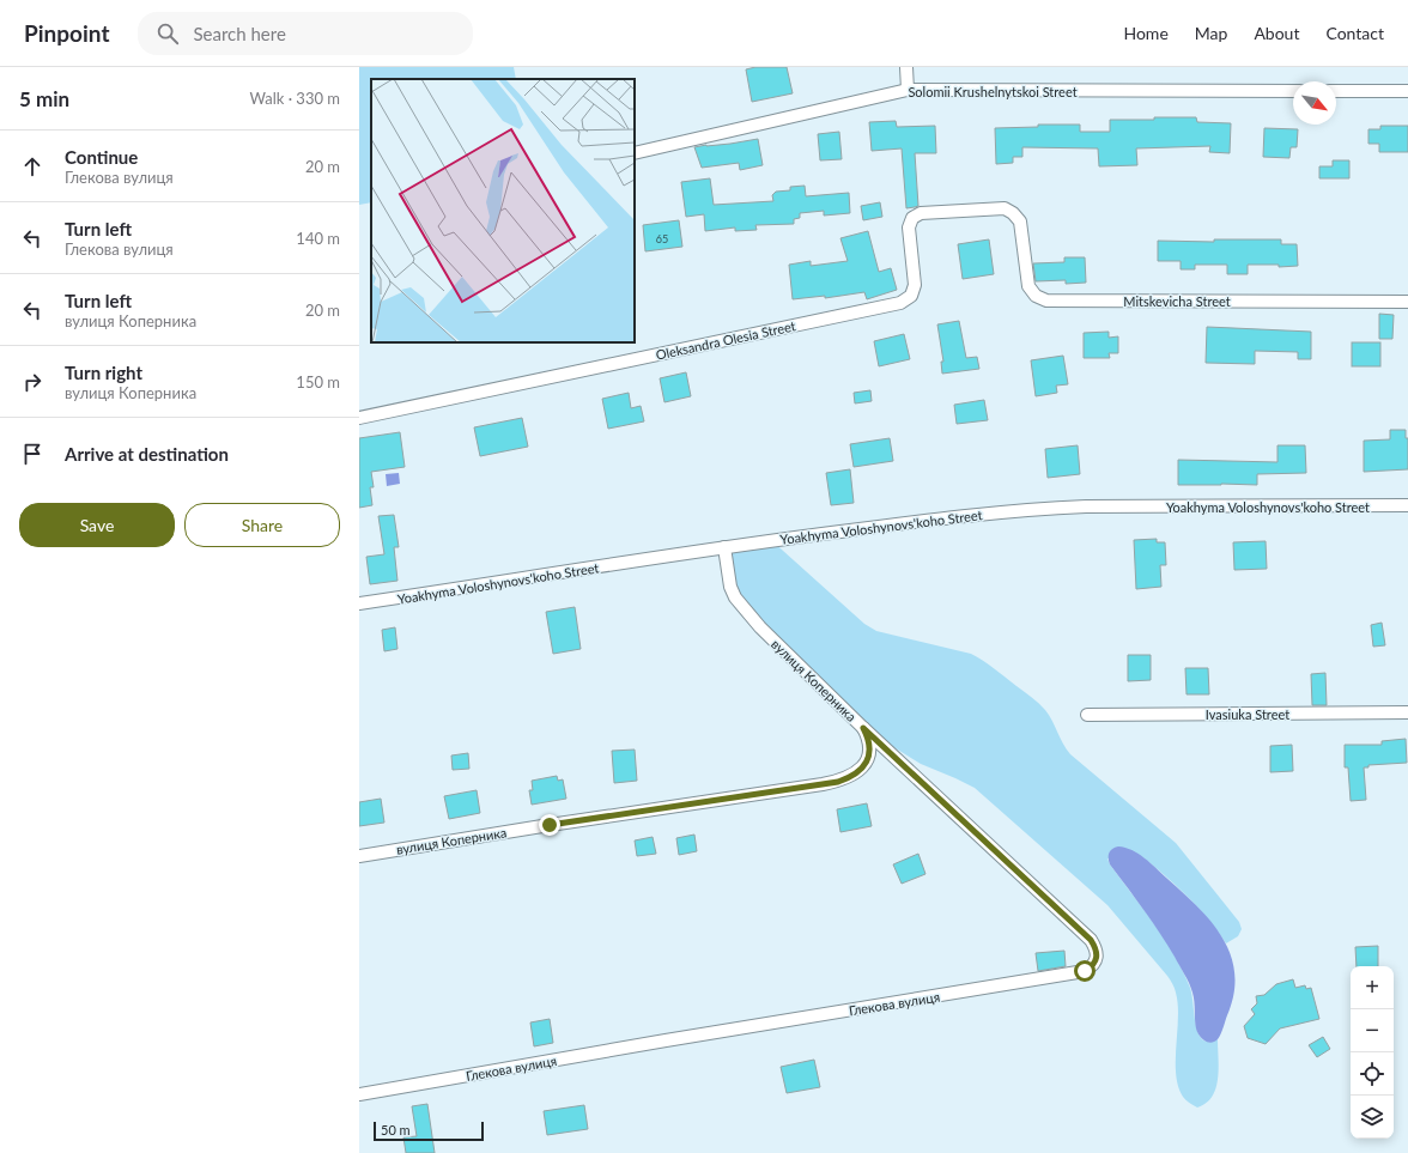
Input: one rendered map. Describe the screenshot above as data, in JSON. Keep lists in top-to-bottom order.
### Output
{
  "streets": {
    "street": [
      "Solomii Krushelnytskoi Street",
      "Mitskevicha Street",
      "Oleksandra Olesia Street",
      "Yoakhyma Voloshynovs'koho Street",
      "вулиця Коперника",
      "Ivasiuka Street",
      "Глекова вулиця"
    ]
  },
  "crossings": [
    ["Mitskevicha Street", "Oleksandra Olesia Street"],
    ["Yoakhyma Voloshynovs'koho Street", "вулиця Коперника"],
    ["вулиця Коперника", "Глекова вулиця"]
  ],
  "house_numbers": ["65"],
  "scale_bar": "50 m",
  "north": "bottom right",
  "page": {
    "header": "Pinpoint",
    "search": "Search here",
    "nav": [
      "Home",
      "Map",
      "About",
      "Contact"
    ],
    "heading": ["5 min", "Walk · 330 m"],
    "list": [
      ["Continue", "Глекова вулиця", "20 m"],
      ["Turn left", "Глекова вулиця", "140 m"],
      ["Turn left", "вулиця Коперника", "20 m"],
      ["Turn right", "вулиця Коперника", "150 m"],
      "Arrive at destination"
    ],
    "buttons": ["Save", "Share"],
    "map_buttons": ["+", "−"],
    "scale": "50 m"
  }
}
